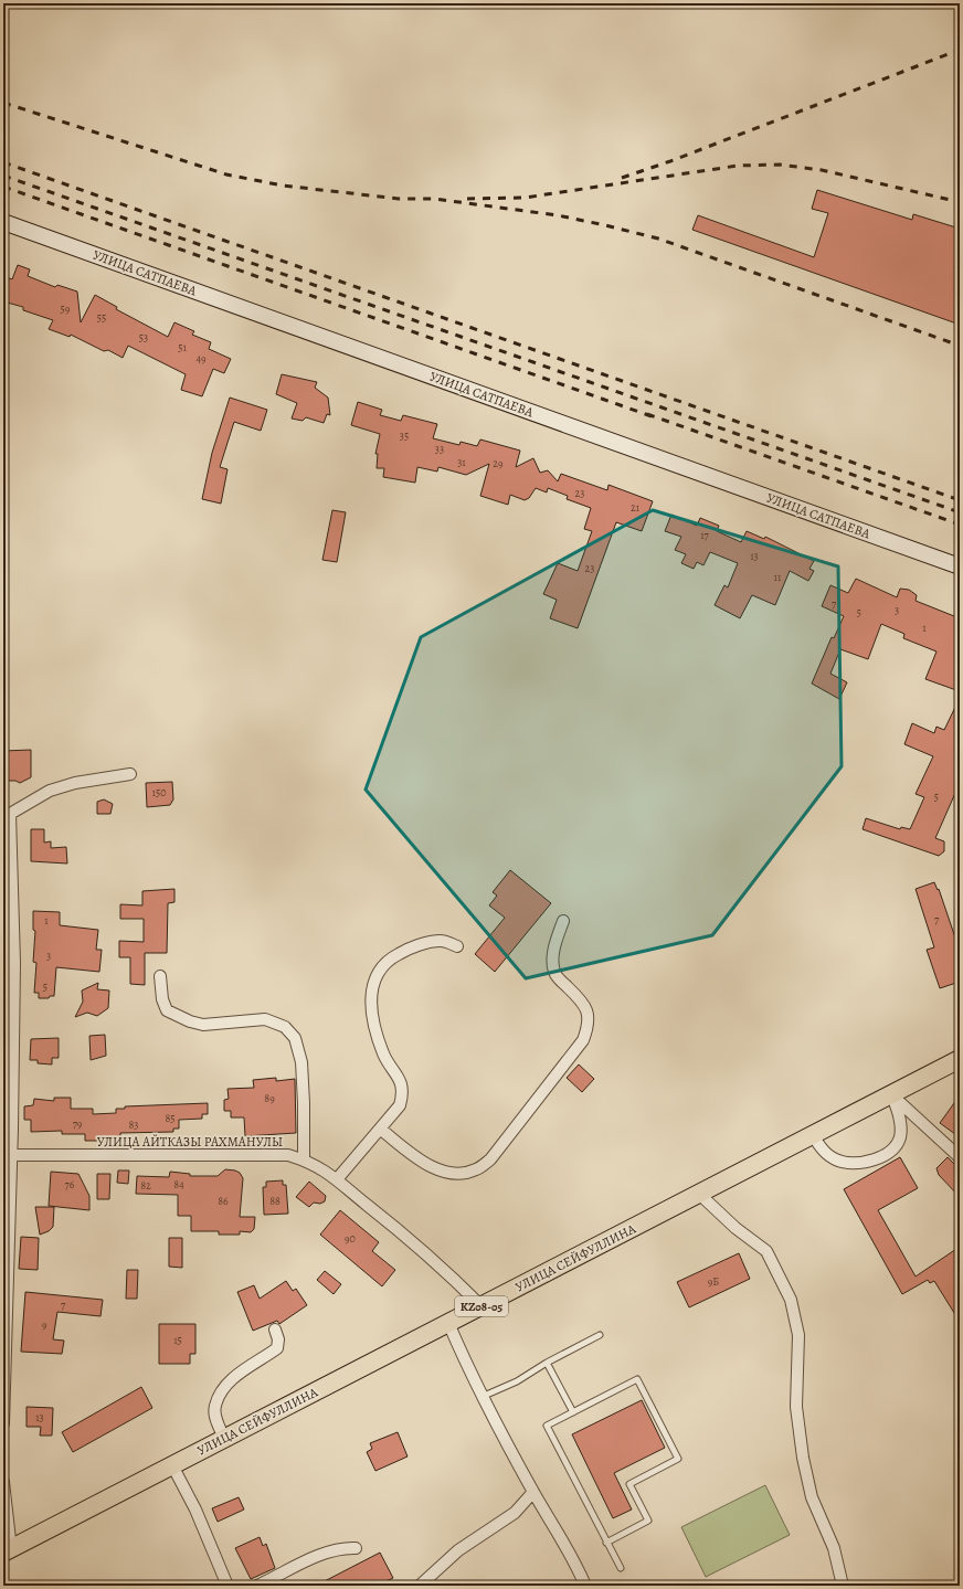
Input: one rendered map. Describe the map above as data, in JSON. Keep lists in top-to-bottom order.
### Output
{
  "streets": {
    "main road": ["УЛИЦА СЕЙФУЛЛИНА", "KZ08-05"],
    "street": ["УЛИЦА САТПАЕВА", "УЛИЦА АЙТКАЗЫ РАХМАНУЛЫ"]
  },
  "crossings": [
    ["УЛИЦА АЙТКАЗЫ РАХМАНУЛЫ", "УЛИЦА СЕЙФУЛЛИНА"]
  ],
  "house_numbers": [
    "59",
    "55",
    "53",
    "51",
    "49",
    "35",
    "33",
    "31",
    "29",
    "23",
    "21",
    "17",
    "13",
    "23",
    "11",
    "7",
    "3",
    "5",
    "1",
    "150",
    "5",
    "7",
    "1",
    "3",
    "5",
    "89",
    "85",
    "79",
    "83",
    "76",
    "84",
    "82",
    "86",
    "88",
    "90",
    "9Б",
    "7",
    "9",
    "15",
    "13"
  ]
}
